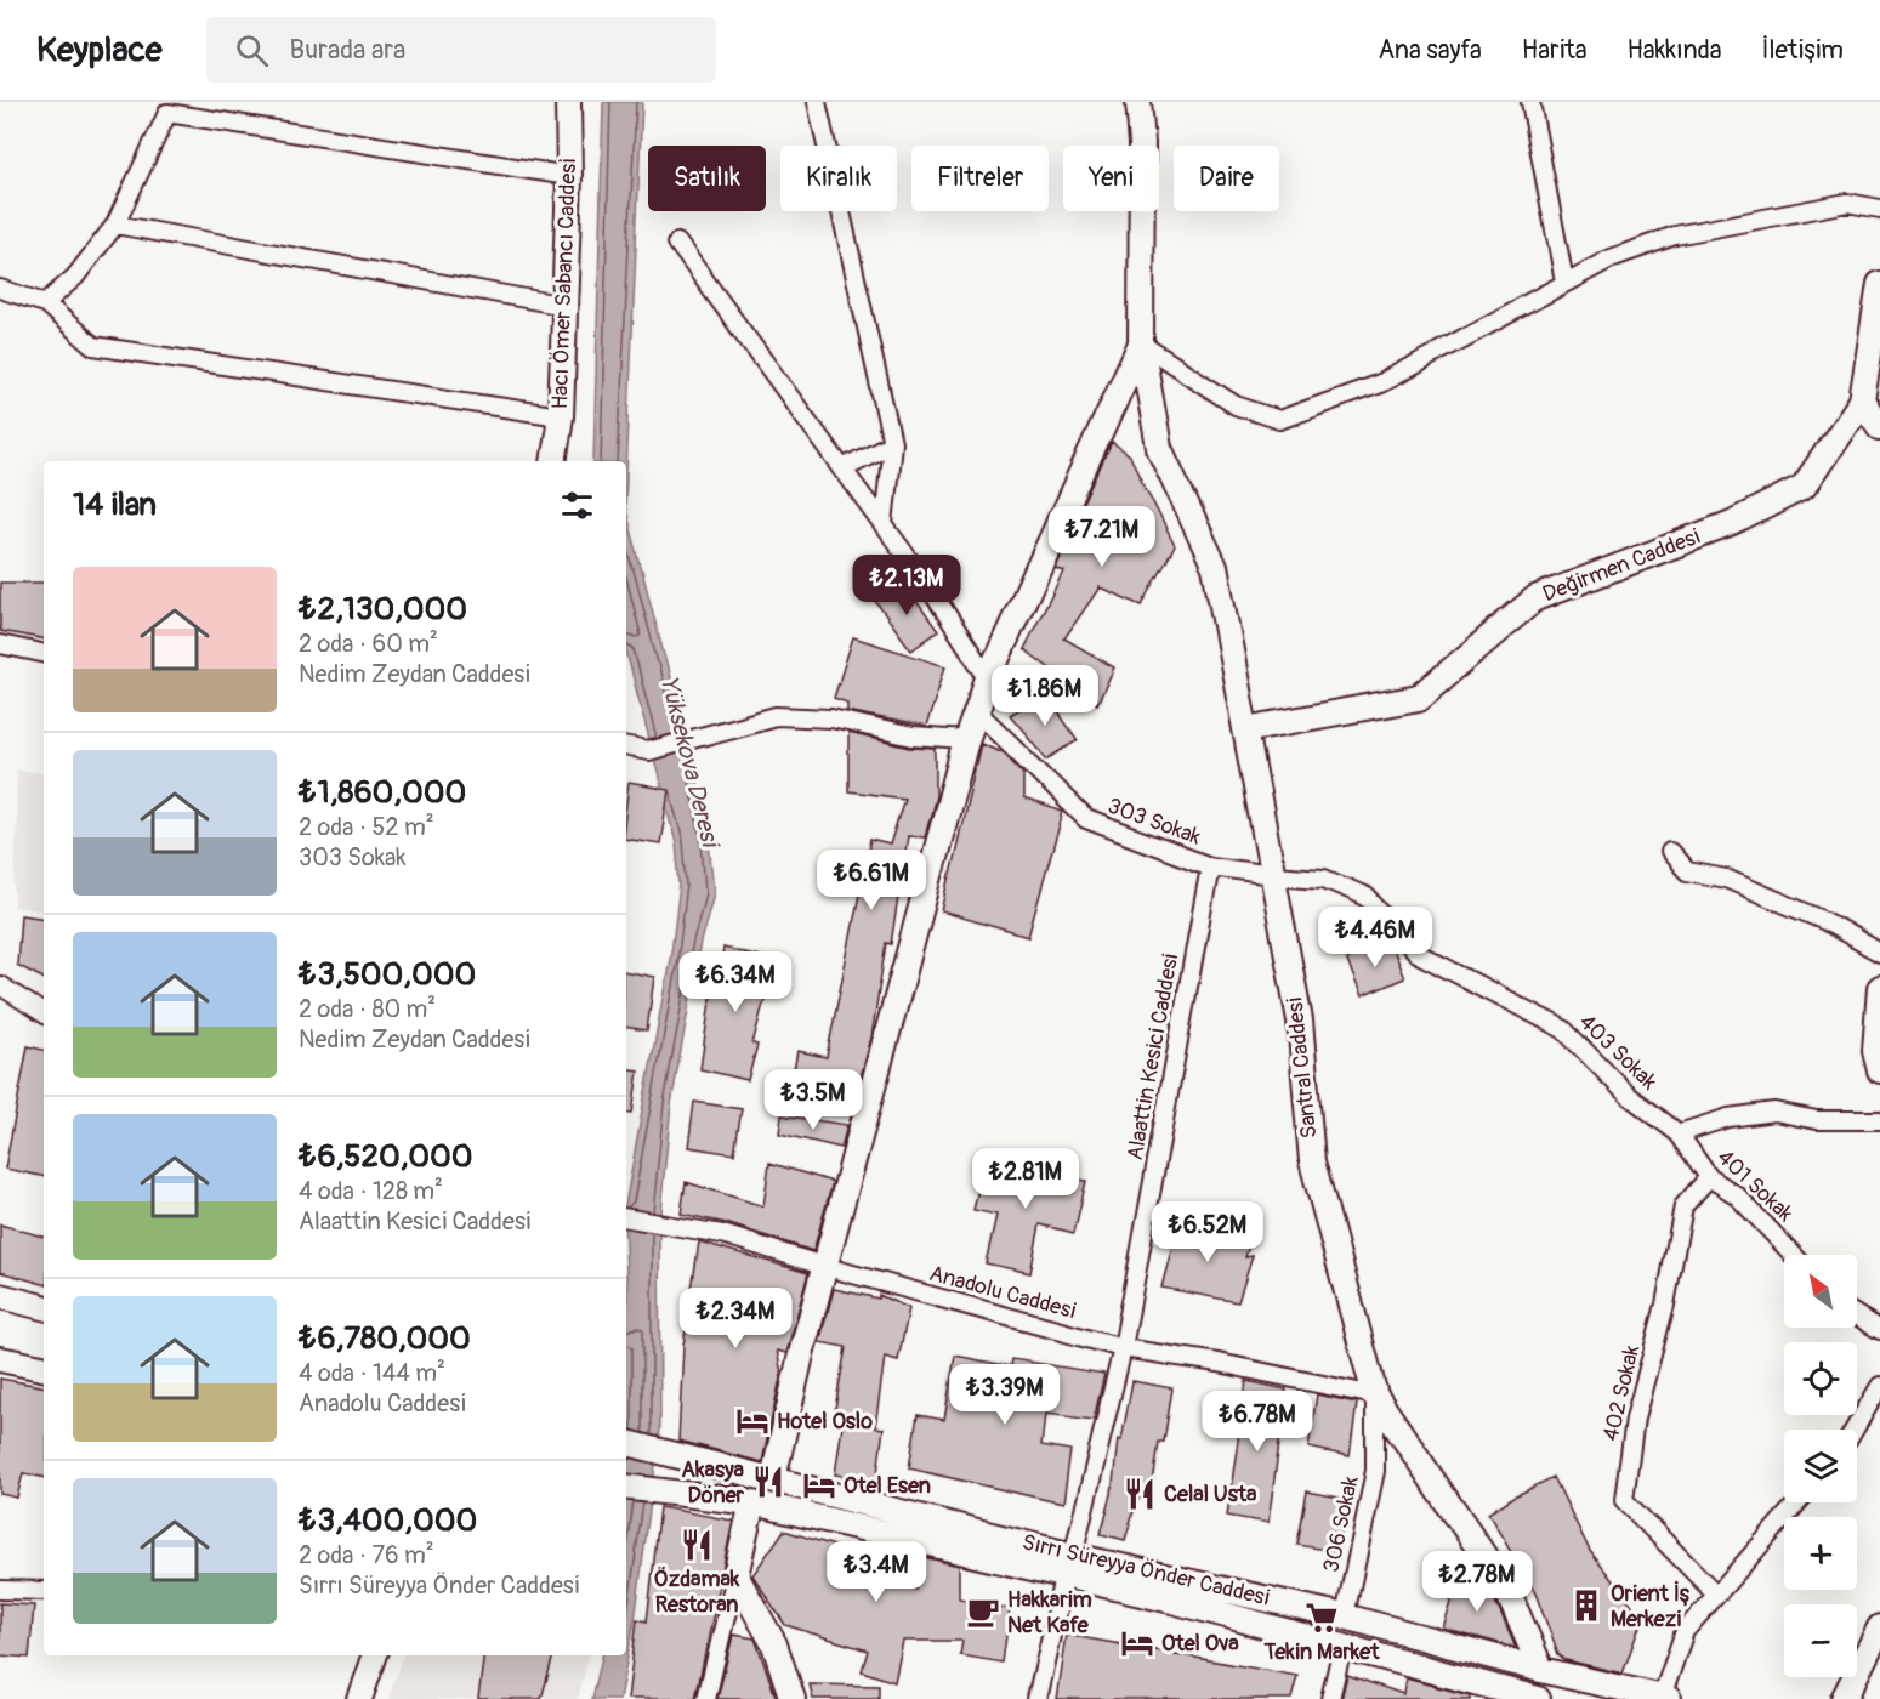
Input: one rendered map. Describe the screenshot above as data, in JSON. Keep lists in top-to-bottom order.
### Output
{
  "streets": {
    "street": [
      "Hacı Ömer Sabancı Caddesi",
      "Değirmen Caddesi",
      "303 Sokak",
      "403 Sokak",
      "Alaattin Kesici Caddesi",
      "Santral Caddesi",
      "401 Sokak",
      "Anadolu Caddesi",
      "402 Sokak",
      "306 Sokak",
      "Sırrı Süreyya Önder Caddesi"
    ]
  },
  "crossings": [
    ["Değirmen Caddesi", "Santral Caddesi"],
    ["303 Sokak", "403 Sokak"],
    ["303 Sokak", "Alaattin Kesici Caddesi"],
    ["303 Sokak", "Santral Caddesi"],
    ["403 Sokak", "Santral Caddesi"],
    ["403 Sokak", "401 Sokak"],
    ["Alaattin Kesici Caddesi", "Anadolu Caddesi"],
    ["Alaattin Kesici Caddesi", "Sırrı Süreyya Önder Caddesi"],
    ["Santral Caddesi", "Anadolu Caddesi"],
    ["Santral Caddesi", "306 Sokak"],
    ["Santral Caddesi", "Sırrı Süreyya Önder Caddesi"],
    ["401 Sokak", "402 Sokak"],
    ["Anadolu Caddesi", "306 Sokak"],
    ["306 Sokak", "Sırrı Süreyya Önder Caddesi"]
  ],
  "water": ["Yüksekova Deresi"],
  "places": {
    "hotel": ["Hotel Oslo", "Otel Esen", "Otel Ova"],
    "restaurant": ["Akasya Döner", "Celal Usta", "Özdamak Restoran"],
    "building": ["Orient İş Merkezi"],
    "cafe": ["Hakkarim Net Kafe"],
    "supermarket": ["Tekin Market"]
  },
  "north": "top left",
  "page": {
    "header": "Keyplace",
    "search": "Burada ara",
    "nav": [
      "Ana sayfa",
      "Harita",
      "Hakkında",
      "İletişim"
    ],
    "chip": [
      "Satılık",
      "Kiralık",
      "Filtreler",
      "Yeni",
      "Daire"
    ],
    "heading": "14 ilan",
    "price": [
      "₺7.21M",
      "₺2.13M",
      "₺1.86M",
      "₺6.61M",
      "₺4.46M",
      "₺6.34M",
      "₺3.5M",
      "₺2.81M",
      "₺6.52M",
      "₺2.34M",
      "₺3.39M",
      "₺6.78M",
      "₺3.4M",
      "₺2.78M"
    ],
    "list": [
      {
        "name": "₺2,130,000",
        "note": "2 oda · 60 m² · Nedim Zeydan Caddesi"
      },
      {
        "name": "₺1,860,000",
        "note": "2 oda · 52 m² · 303 Sokak"
      },
      {
        "name": "₺3,500,000",
        "note": "2 oda · 80 m² · Nedim Zeydan Caddesi"
      },
      {
        "name": "₺6,520,000",
        "note": "4 oda · 128 m² · Alaattin Kesici Caddesi"
      },
      {
        "name": "₺6,780,000",
        "note": "4 oda · 144 m² · Anadolu Caddesi"
      },
      {
        "name": "₺3,400,000",
        "note": "2 oda · 76 m² · Sırrı Süreyya Önder Caddesi"
      }
    ],
    "map_buttons": ["+", "−"]
  }
}
